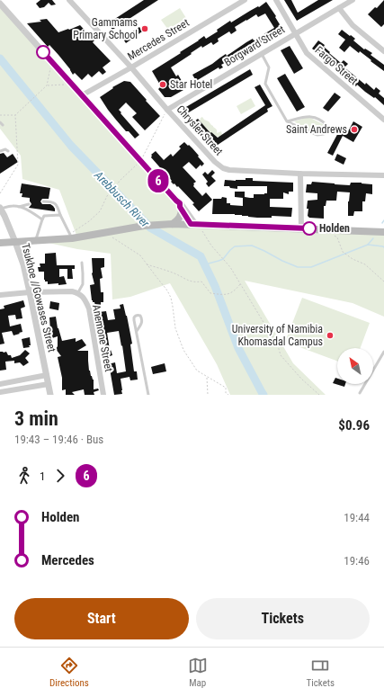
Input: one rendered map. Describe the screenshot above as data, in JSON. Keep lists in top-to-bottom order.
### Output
{
  "streets": {
    "street": [
      "Mercedes Street",
      "Borgward Street",
      "Fargo Street",
      "Chrysler Street",
      "Tsukhoe //Gowases Street",
      "Anemone Street"
    ]
  },
  "crossings": [
    ["Mercedes Street", "Chrysler Street"],
    ["Borgward Street", "Fargo Street"],
    ["Borgward Street", "Chrysler Street"]
  ],
  "water": ["Arebbusch River"],
  "places": [
    "Gammams Primary School",
    "Star Hotel",
    "Saint Andrews",
    "Holden",
    "University of Namibia Khomasdal Campus"
  ],
  "lines": ["bus line 6"],
  "north": "top left",
  "page": {
    "on_map": "6",
    "heading": ["3 min", "19:43 – 19:46 · Bus", "$0.96"],
    "legs": ["1", "6"],
    "list": [
      {
        "name": "Holden",
        "value": "19:44"
      },
      {
        "name": "Mercedes",
        "value": "19:46"
      }
    ],
    "buttons": ["Start", "Tickets"],
    "tabs": ["Directions", "Map", "Tickets"]
  }
}
